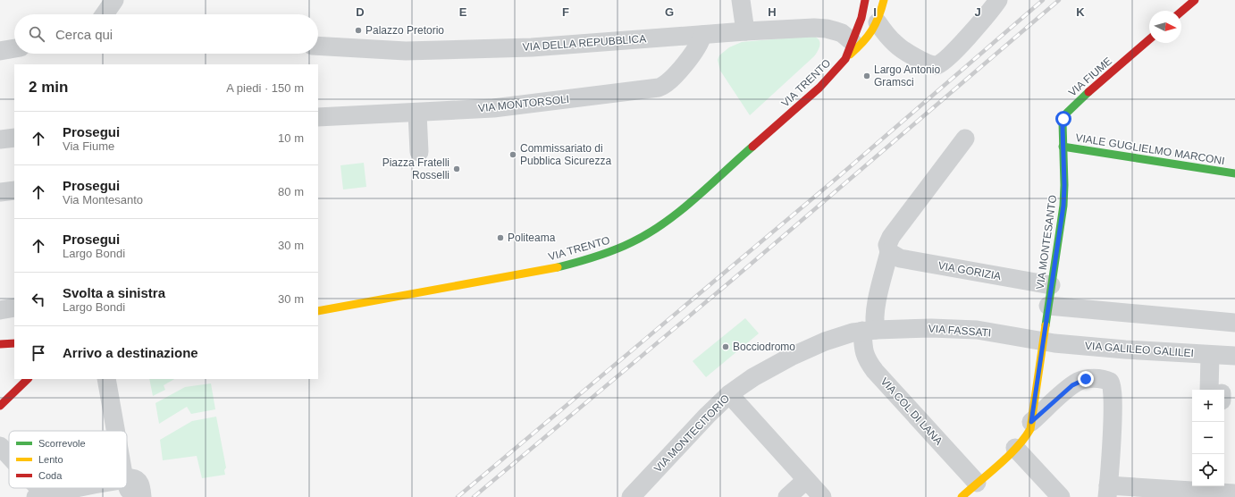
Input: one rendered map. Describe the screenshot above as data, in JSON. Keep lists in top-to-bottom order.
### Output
{
  "streets": {
    "main road": [
      "VIA FIUME",
      "VIA TRENTO",
      "VIALE GUGLIELMO MARCONI",
      "VIA MONTESANTO"
    ],
    "street": [
      "VIA DELLA REPUBBLICA",
      "VIA MONTORSOLI",
      "VIA GORIZIA",
      "VIA FASSATI",
      "VIA GALILEO GALILEI",
      "VIA COL DI LANA",
      "VIA MONTECITORIO"
    ]
  },
  "crossings": [
    ["VIA DELLA REPUBBLICA", "VIA MONTORSOLI"],
    ["VIA FIUME", "VIALE GUGLIELMO MARCONI"],
    ["VIA FIUME", "VIA MONTESANTO"],
    ["VIALE GUGLIELMO MARCONI", "VIA MONTESANTO"],
    ["VIA MONTESANTO", "VIA GORIZIA"],
    ["VIA MONTESANTO", "VIA FASSATI"],
    ["VIA MONTESANTO", "VIA GALILEO GALILEI"],
    ["VIA MONTESANTO", "VIA COL DI LANA"],
    ["VIA FASSATI", "VIA GALILEO GALILEI"],
    ["VIA FASSATI", "VIA COL DI LANA"],
    ["VIA FASSATI", "VIA MONTECITORIO"],
    ["VIA COL DI LANA", "VIA MONTECITORIO"]
  ],
  "places": [
    "Palazzo Pretorio",
    "Largo Antonio Gramsci",
    "Commissariato di Pubblica Sicurezza",
    "Piazza Fratelli Rosselli",
    "Politeama",
    "Bocciodromo"
  ],
  "legend": ["Scorrevole", "Lento", "Coda"],
  "north": "right",
  "page": {
    "search": "Cerca qui",
    "heading": ["2 min", "A piedi · 150 m"],
    "list": [
      ["Prosegui", "Via Fiume", "10 m"],
      ["Prosegui", "Via Montesanto", "80 m"],
      ["Prosegui", "Largo Bondi", "30 m"],
      ["Svolta a sinistra", "Largo Bondi", "30 m"],
      "Arrivo a destinazione"
    ],
    "map_buttons": ["+", "−"]
  },
  "grid": {
    "columns": [
      "D",
      "E",
      "F",
      "G",
      "H",
      "I",
      "J",
      "K"
    ]
  }
}
